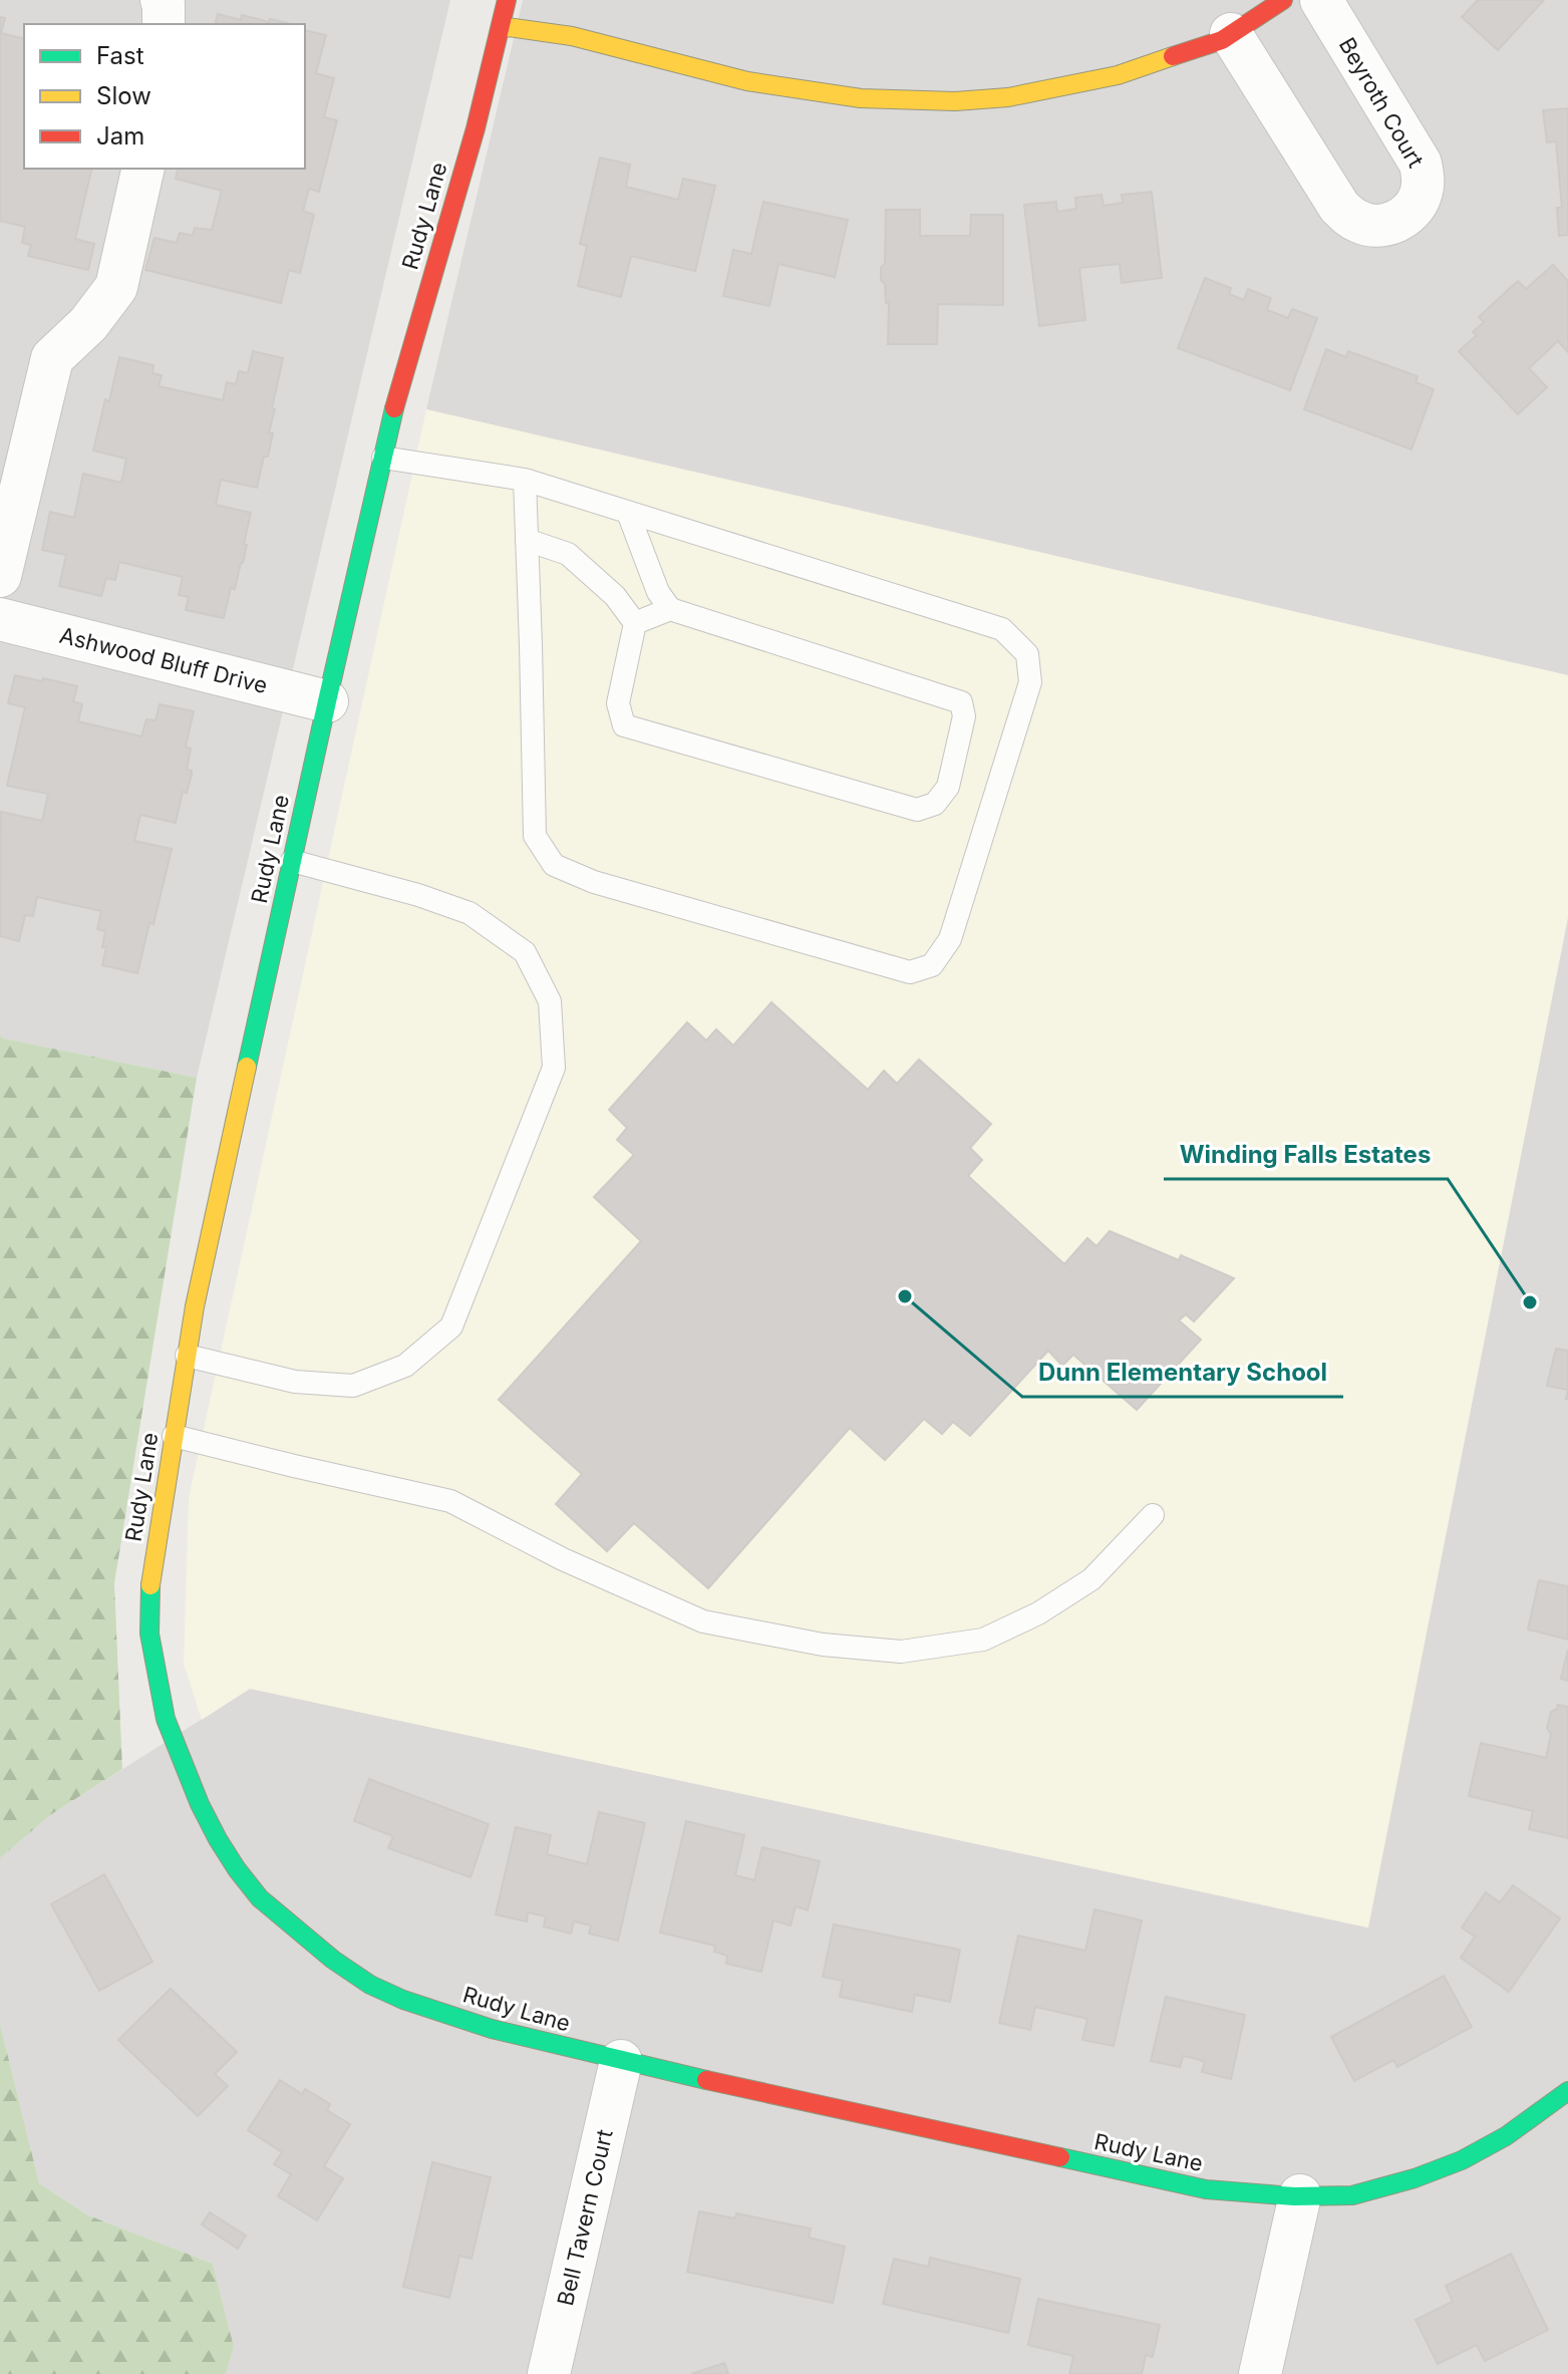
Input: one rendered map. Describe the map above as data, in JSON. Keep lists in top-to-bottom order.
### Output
{
  "streets": {
    "street": [
      "Beyroth Court",
      "Rudy Lane",
      "Ashwood Bluff Drive",
      "Bell Tavern Court"
    ]
  },
  "crossings": [
    ["Rudy Lane", "Ashwood Bluff Drive"],
    ["Rudy Lane", "Bell Tavern Court"]
  ],
  "places": ["Dunn Elementary School", "Winding Falls Estates"],
  "legend": ["Fast", "Slow", "Jam"]
}
